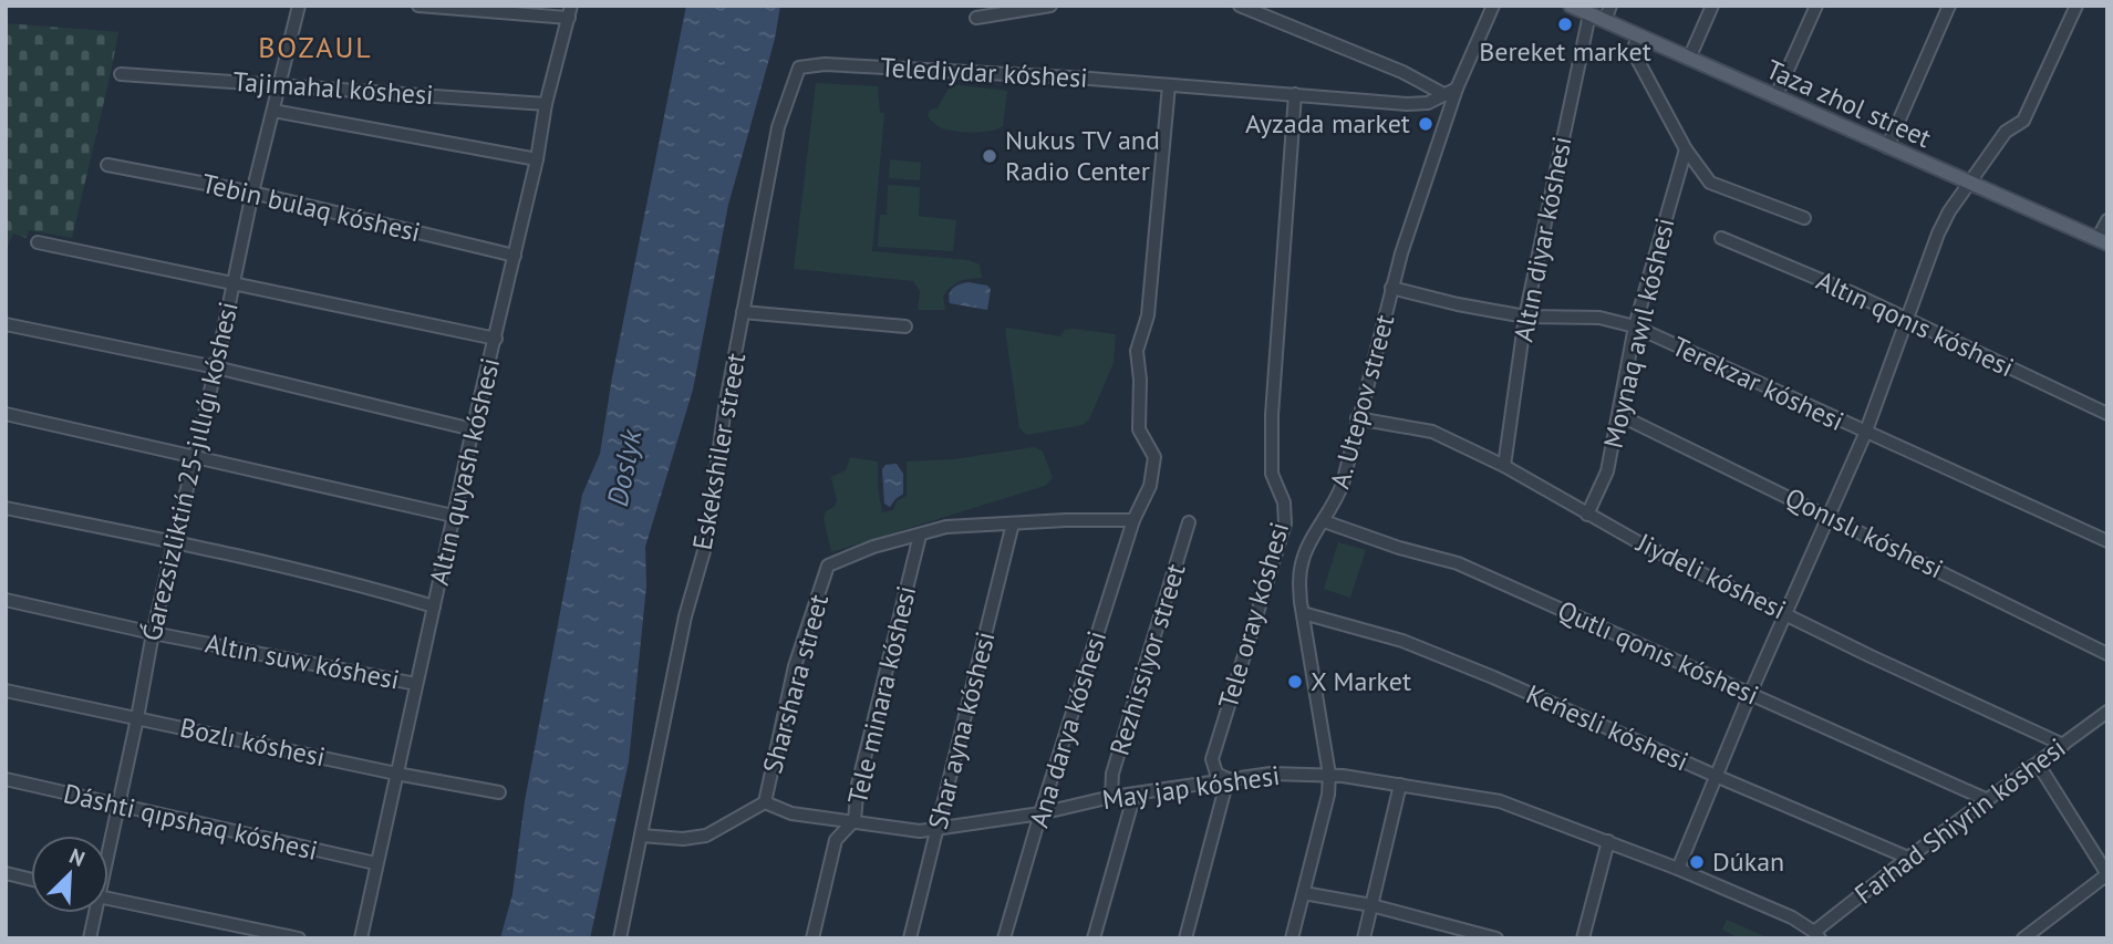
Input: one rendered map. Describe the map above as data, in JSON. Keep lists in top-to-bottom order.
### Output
{
  "streets": {
    "main road": ["Taza zhol street"],
    "street": [
      "Telediydar kóshesi",
      "Tajimahal kóshesi",
      "Tebin bulaq kóshesi",
      "Altın diyar kóshesi",
      "Altın qonıs kóshesi",
      "Moynaq awıl kóshesi",
      "Terekzar kóshesi",
      "A. Utepov street",
      "Eskekshiler street",
      "Ǵarezsizliktiń 25-jıllıǵı kóshesi",
      "Altın quyash kóshesi",
      "Qonıslı kóshesi",
      "Jiydeli kóshesi",
      "Tele oray kóshesi",
      "Qutlı qonıs kóshesi",
      "Rezhissiyor street",
      "Altın suw kóshesi",
      "Sharshara street",
      "Tele minara kóshesi",
      "Keńesli kóshesi",
      "Ana darya kóshesi",
      "Shar ayna kóshesi",
      "Bozlı kóshesi",
      "May jap kóshesi",
      "Farhad Shiyrin kóshesi",
      "Dáshti qıpshaq kóshesi"
    ]
  },
  "crossings": [
    ["Telediydar kóshesi", "A. Utepov street"],
    ["Telediydar kóshesi", "Eskekshiler street"],
    ["Telediydar kóshesi", "Tele oray kóshesi"],
    ["Tajimahal kóshesi", "Ǵarezsizliktiń 25-jıllıǵı kóshesi"],
    ["Tajimahal kóshesi", "Altın quyash kóshesi"],
    ["Taza zhol street", "Altın diyar kóshesi"],
    ["Tebin bulaq kóshesi", "Ǵarezsizliktiń 25-jıllıǵı kóshesi"],
    ["Tebin bulaq kóshesi", "Altın quyash kóshesi"],
    ["Altın diyar kóshesi", "Terekzar kóshesi"],
    ["Altın diyar kóshesi", "Jiydeli kóshesi"],
    ["Moynaq awıl kóshesi", "Terekzar kóshesi"],
    ["Moynaq awıl kóshesi", "Qonıslı kóshesi"],
    ["Moynaq awıl kóshesi", "Jiydeli kóshesi"],
    ["Terekzar kóshesi", "A. Utepov street"],
    ["A. Utepov street", "Jiydeli kóshesi"],
    ["A. Utepov street", "Qutlı qonıs kóshesi"],
    ["A. Utepov street", "Keńesli kóshesi"],
    ["A. Utepov street", "May jap kóshesi"],
    ["Ǵarezsizliktiń 25-jıllıǵı kóshesi", "Altın suw kóshesi"],
    ["Ǵarezsizliktiń 25-jıllıǵı kóshesi", "Bozlı kóshesi"],
    ["Ǵarezsizliktiń 25-jıllıǵı kóshesi", "Dáshti qıpshaq kóshesi"],
    ["Altın quyash kóshesi", "Altın suw kóshesi"],
    ["Altın quyash kóshesi", "Bozlı kóshesi"],
    ["Altın quyash kóshesi", "Dáshti qıpshaq kóshesi"],
    ["Jiydeli kóshesi", "Farhad Shiyrin kóshesi"],
    ["Tele oray kóshesi", "May jap kóshesi"],
    ["Qutlı qonıs kóshesi", "Farhad Shiyrin kóshesi"],
    ["Rezhissiyor street", "May jap kóshesi"],
    ["Sharshara street", "Tele minara kóshesi"],
    ["Sharshara street", "May jap kóshesi"],
    ["Tele minara kóshesi", "May jap kóshesi"],
    ["Keńesli kóshesi", "Farhad Shiyrin kóshesi"],
    ["Ana darya kóshesi", "May jap kóshesi"],
    ["Shar ayna kóshesi", "May jap kóshesi"],
    ["May jap kóshesi", "Farhad Shiyrin kóshesi"]
  ],
  "districts": ["BOZAUL"],
  "water": ["Doslyk"],
  "places": [
    "Bereket market",
    "Ayzada market",
    "Nukus TV and Radio Center",
    "X Market",
    "Dúkan"
  ],
  "north": "top right"
}
